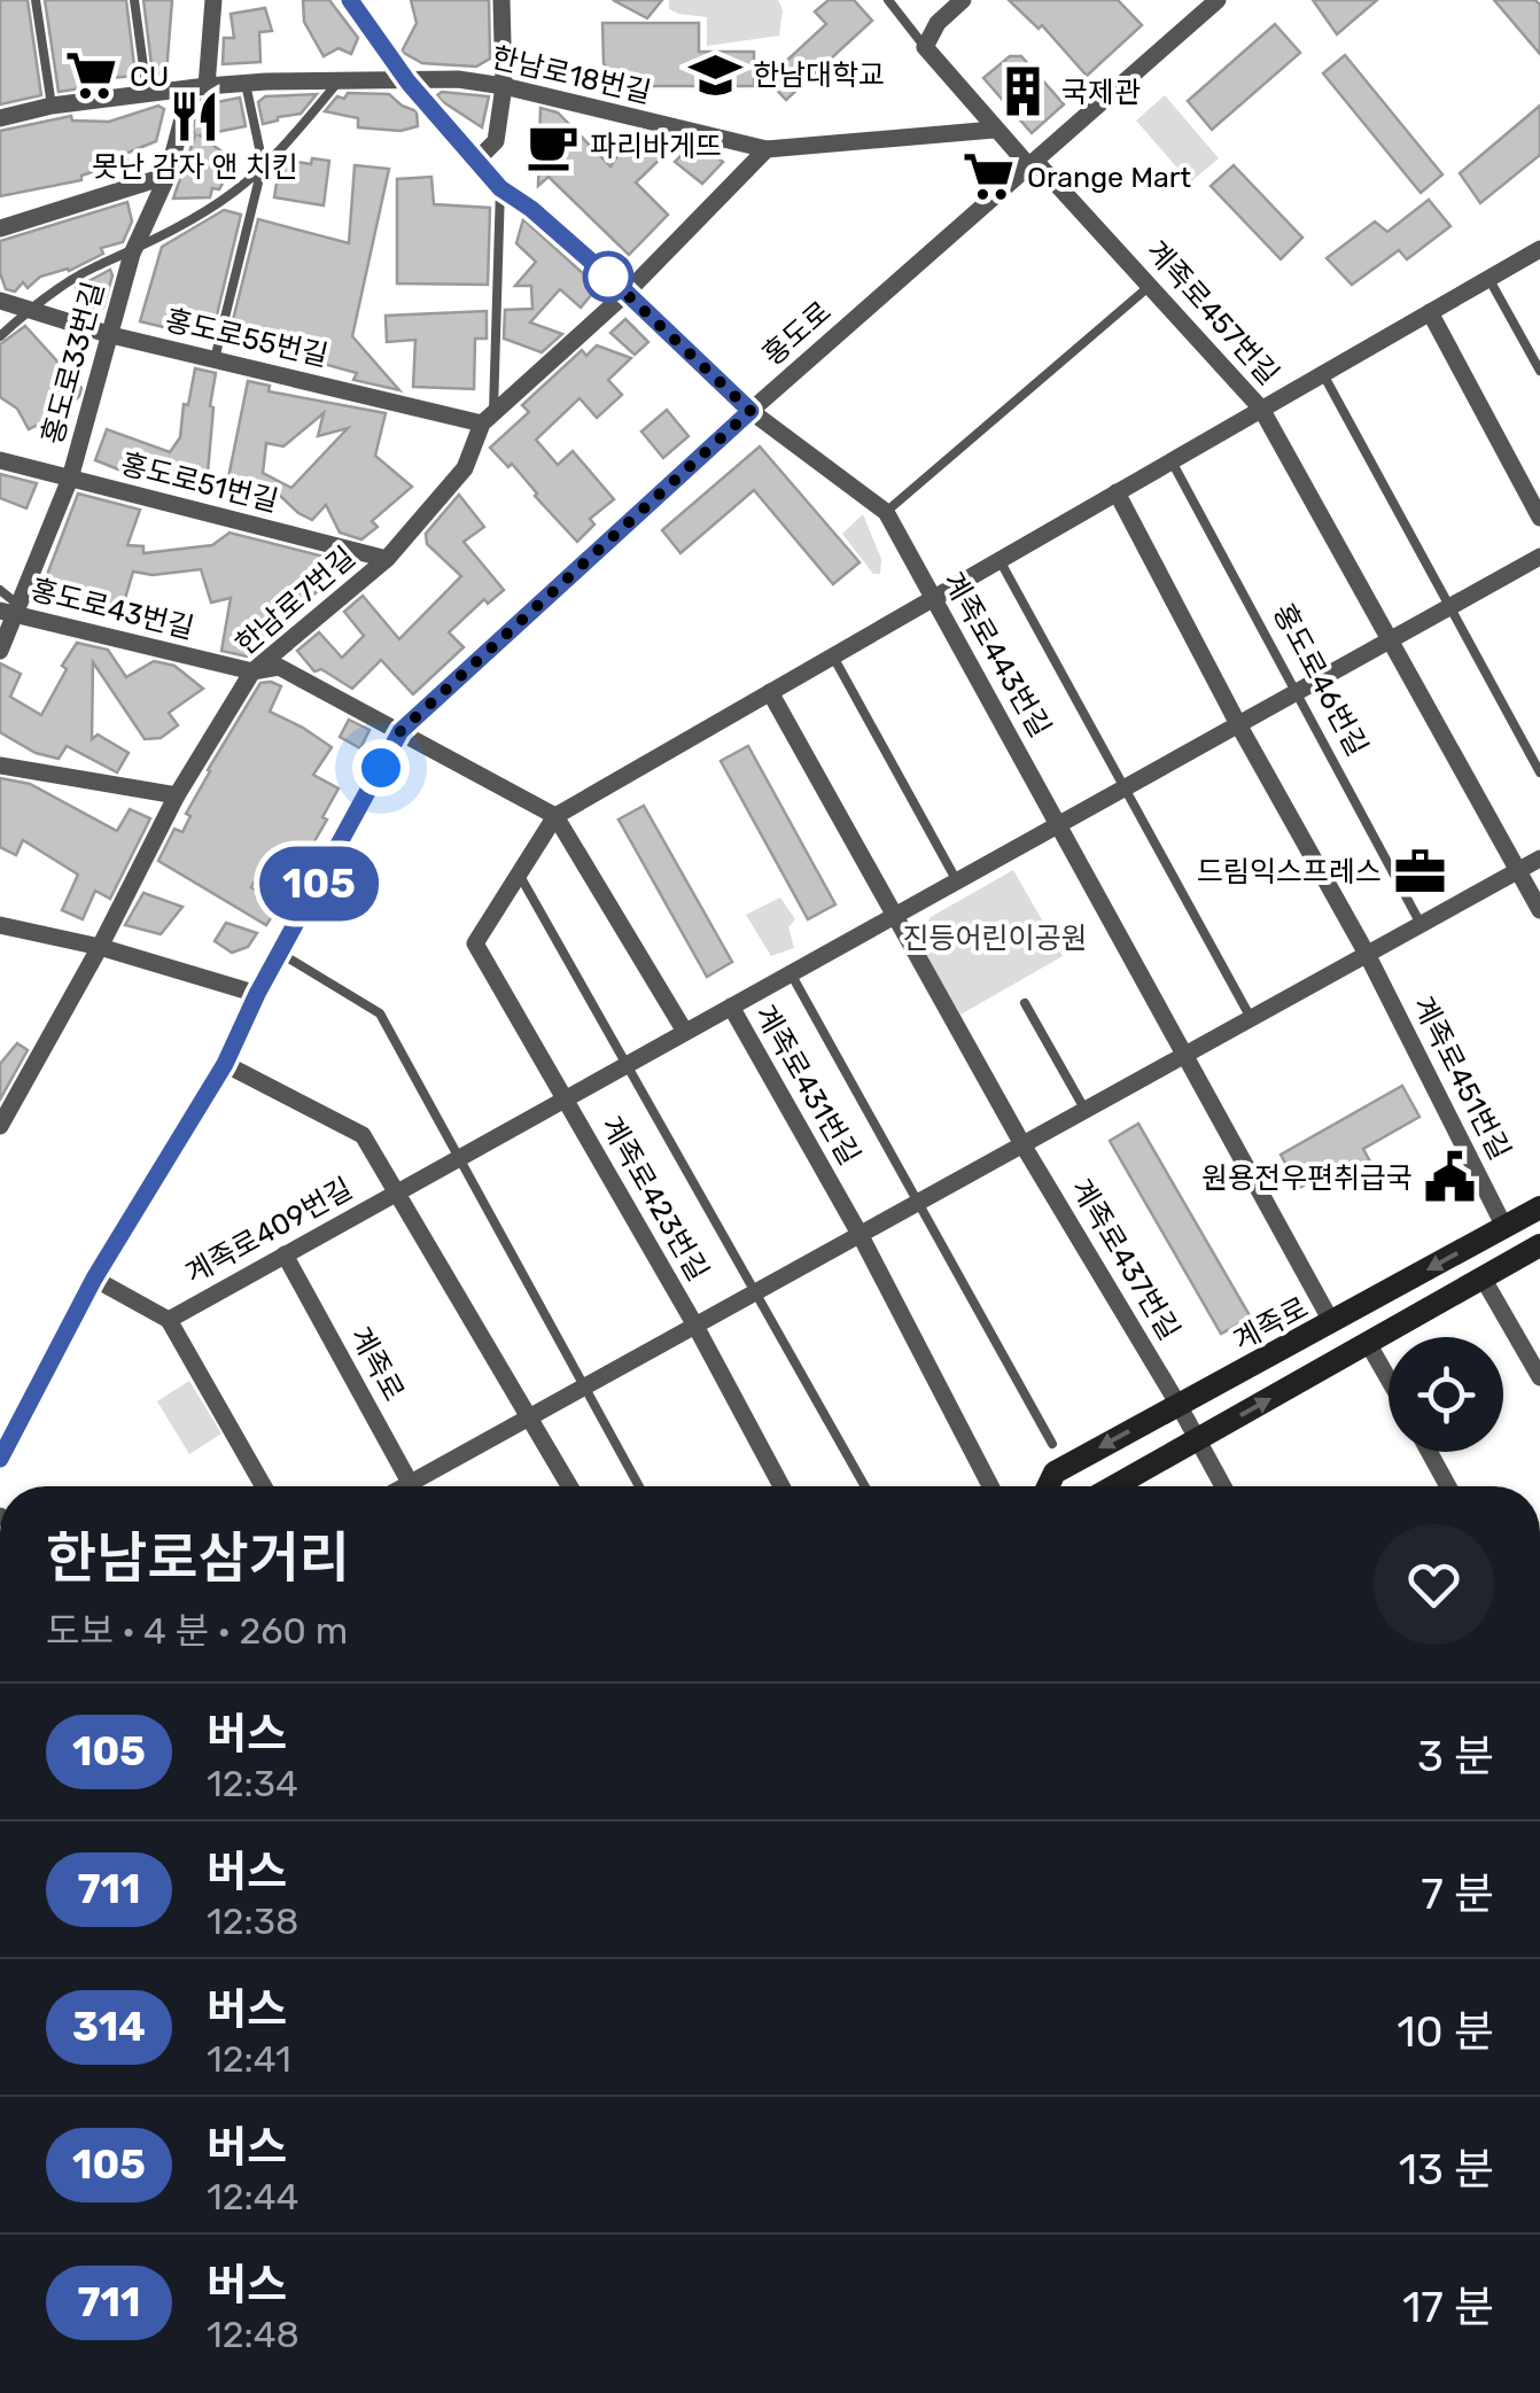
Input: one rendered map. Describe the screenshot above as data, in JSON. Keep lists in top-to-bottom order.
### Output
{
  "streets": {
    "main road": ["계족로"],
    "street": [
      "한남로18번길",
      "계족로457번길",
      "홍도로",
      "홍도로55번길",
      "홍도로33번길",
      "홍도로51번길",
      "한남로7번길",
      "홍도로43번길",
      "계족로443번길",
      "계족로451번길",
      "계족로431번길",
      "계족로423번길",
      "계족로409번길",
      "계족로437번길"
    ],
    "lane": ["홍도로46번길"]
  },
  "crossings": [
    ["한남로18번길", "계족로457번길"],
    ["한남로18번길", "홍도로33번길"],
    ["한남로18번길", "한남로7번길"],
    ["한남로18번길", "계족로443번길"],
    ["계족로457번길", "홍도로"],
    ["홍도로", "홍도로43번길"],
    ["홍도로", "계족로443번길"],
    ["홍도로", "계족로409번길"],
    ["홍도로55번길", "홍도로33번길"],
    ["홍도로55번길", "한남로7번길"],
    ["홍도로33번길", "홍도로51번길"],
    ["홍도로33번길", "홍도로43번길"],
    ["홍도로51번길", "한남로7번길"],
    ["한남로7번길", "홍도로43번길"],
    ["한남로7번길", "계족로443번길"],
    ["계족로443번길", "계족로"],
    ["계족로451번길", "계족로"],
    ["계족로431번길", "계족로423번길"],
    ["계족로431번길", "계족로437번길"],
    ["계족로423번길", "계족로409번길"],
    ["계족로409번길", "계족로"],
    ["계족로437번길", "계족로"]
  ],
  "parks": ["진등어린이공원"],
  "places": {
    "school or university": ["한남대학교"],
    "supermarket": ["CU", "Orange Mart"],
    "building": ["국제관"],
    "restaurant": ["못난 감자 앤 치킨"],
    "cafe": ["파리바게뜨"],
    "office": ["드림익스프레스"],
    "public building": ["원용전우편취급국"]
  },
  "lines": ["bus line 105"],
  "page": {
    "on_map": "105",
    "heading": ["한남로삼거리", "도보 · 4 분 · 260 m"],
    "list": [
      {
        "mark": "105",
        "name": "버스",
        "note": "12:34",
        "value": "3 분"
      },
      {
        "mark": "711",
        "name": "버스",
        "note": "12:38",
        "value": "7 분"
      },
      {
        "mark": "314",
        "name": "버스",
        "note": "12:41",
        "value": "10 분"
      },
      {
        "mark": "105",
        "name": "버스",
        "note": "12:44",
        "value": "13 분"
      },
      {
        "mark": "711",
        "name": "버스",
        "note": "12:48",
        "value": "17 분"
      }
    ]
  }
}
